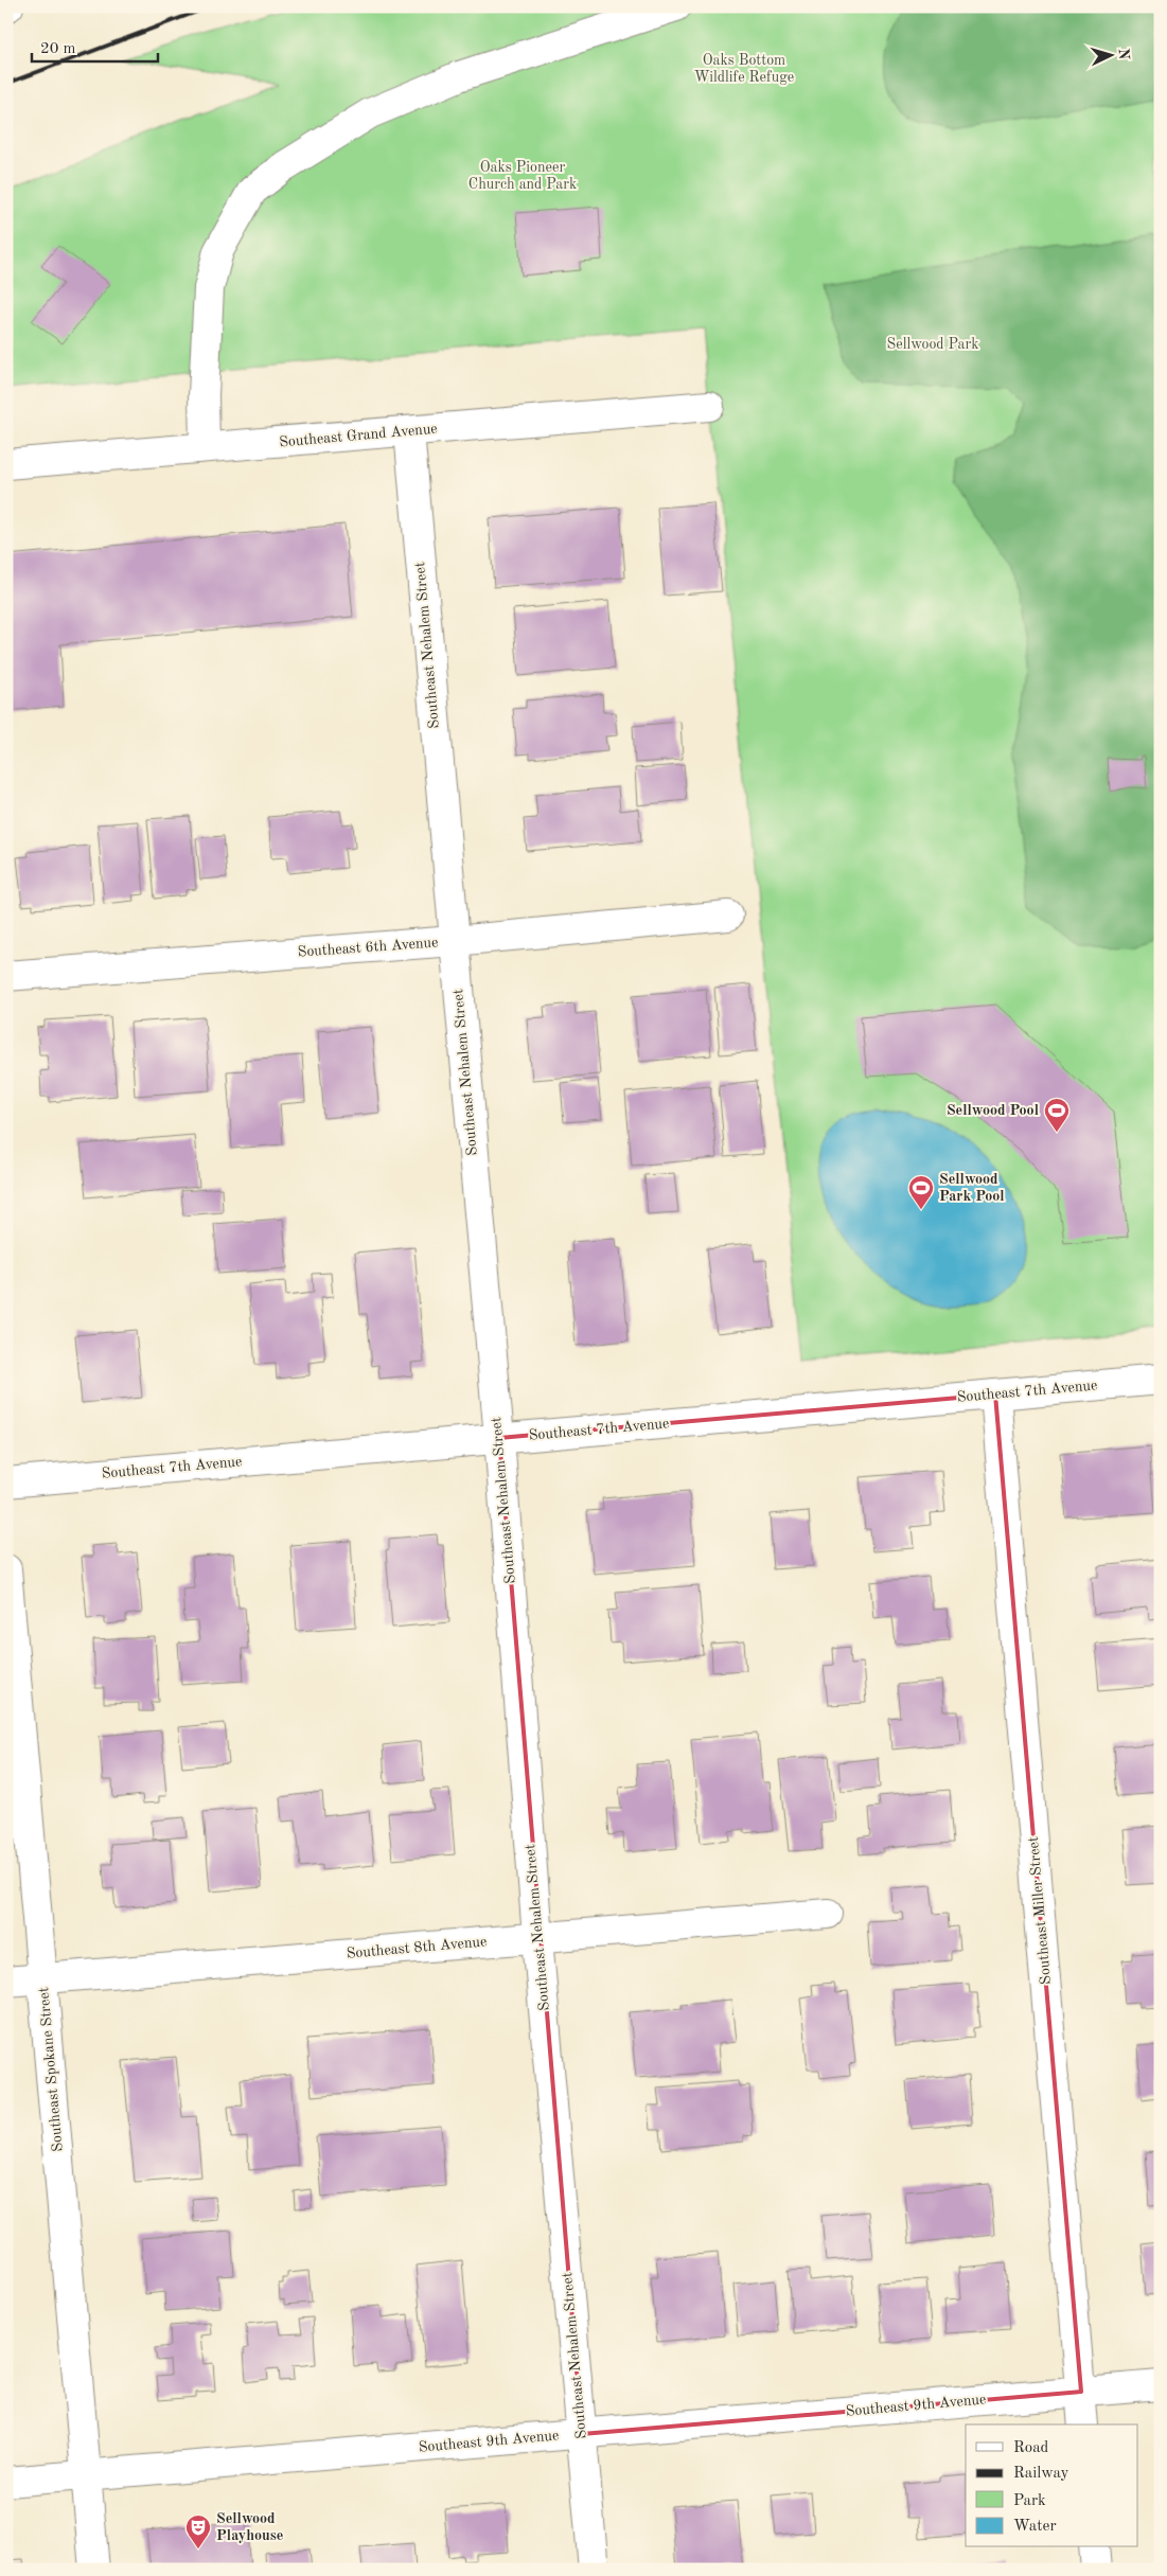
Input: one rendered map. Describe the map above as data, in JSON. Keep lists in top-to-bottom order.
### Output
{
  "streets": {
    "street": [
      "Southeast Grand Avenue",
      "Southeast Nehalem Street",
      "Southeast 6th Avenue",
      "Southeast 7th Avenue",
      "Southeast Miller Street",
      "Southeast 8th Avenue",
      "Southeast Spokane Street",
      "Southeast 9th Avenue"
    ]
  },
  "crossings": [
    ["Southeast Grand Avenue", "Southeast Nehalem Street"],
    ["Southeast Nehalem Street", "Southeast 6th Avenue"],
    ["Southeast Nehalem Street", "Southeast 7th Avenue"],
    ["Southeast Nehalem Street", "Southeast 8th Avenue"],
    ["Southeast Nehalem Street", "Southeast 9th Avenue"],
    ["Southeast 7th Avenue", "Southeast Miller Street"],
    ["Southeast Miller Street", "Southeast 9th Avenue"],
    ["Southeast 8th Avenue", "Southeast Spokane Street"],
    ["Southeast Spokane Street", "Southeast 9th Avenue"]
  ],
  "parks": ["Oaks Bottom Wildlife Refuge", "Oaks Pioneer Church and Park", "Sellwood Park"],
  "places": {
    "sports": ["Sellwood Pool", "Sellwood Park Pool"],
    "theatre": ["Sellwood Playhouse"]
  },
  "legend": [
    "Road",
    "Railway",
    "Park",
    "Water"
  ],
  "scale_bar": "20 m",
  "north": "right"
}
